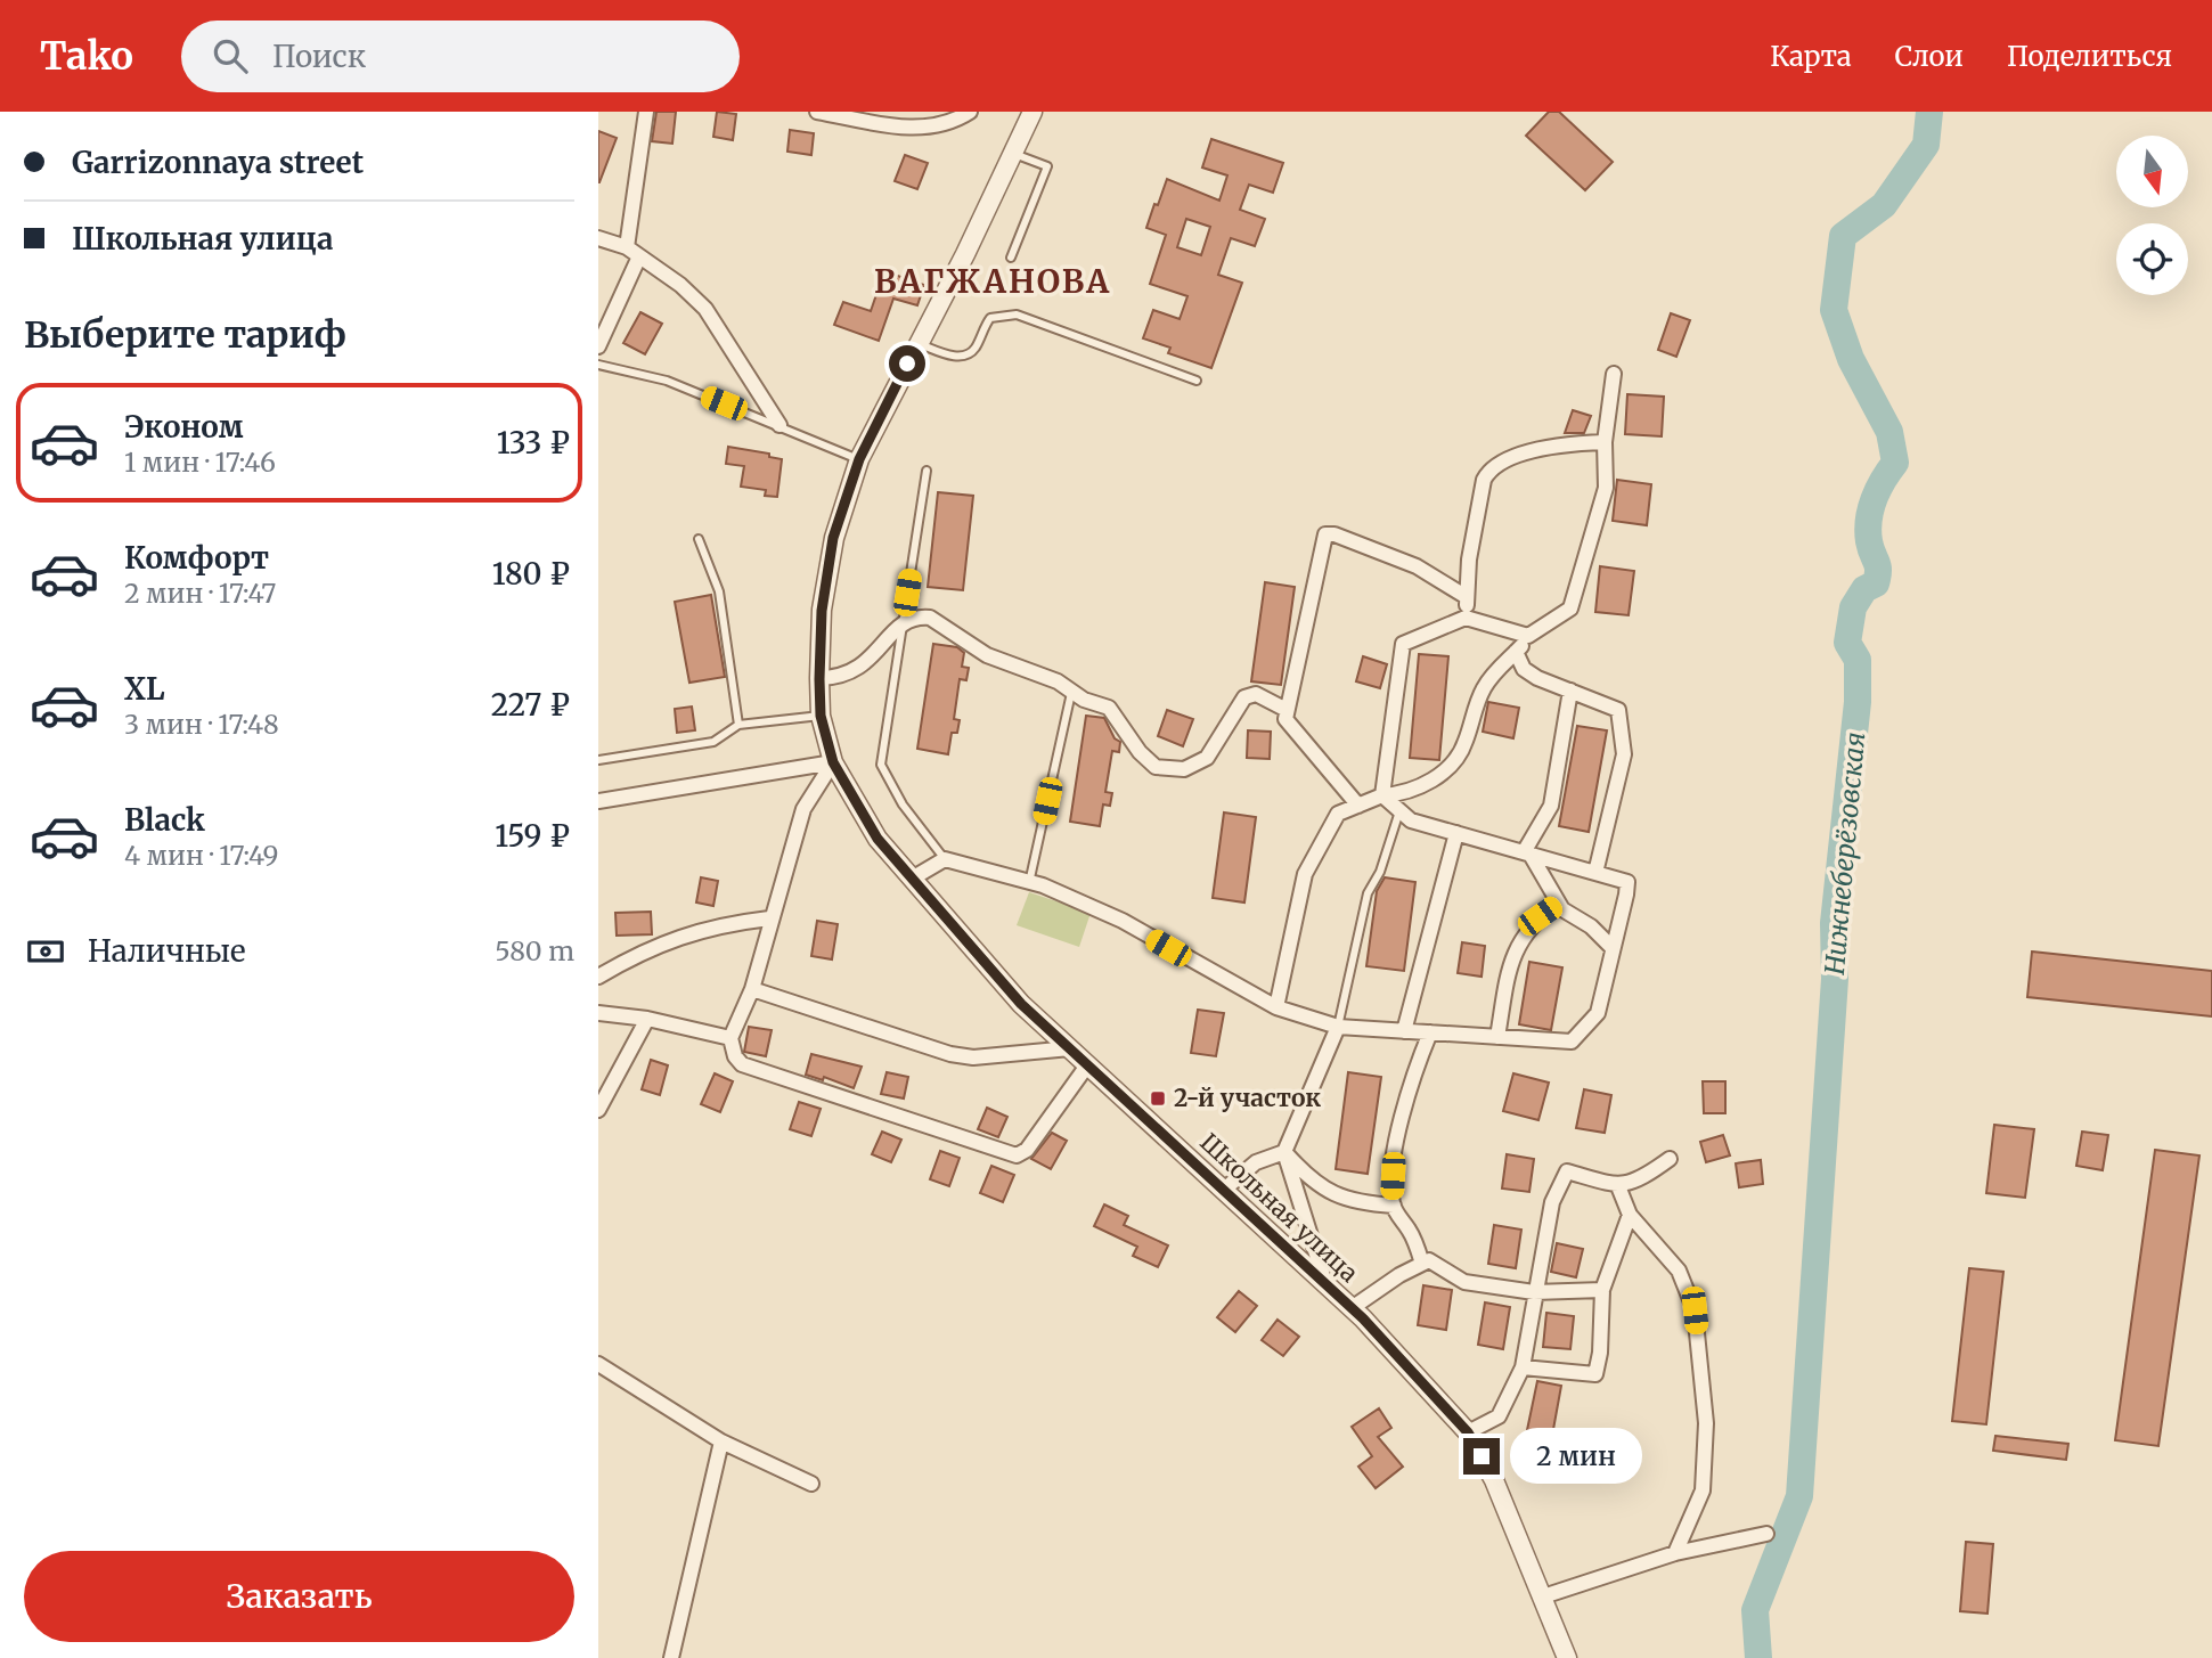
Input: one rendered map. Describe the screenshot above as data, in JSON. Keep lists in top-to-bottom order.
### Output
{
  "streets": {
    "street": ["Школьная улица"]
  },
  "districts": ["ВАГЖАНОВА"],
  "water": ["Нижнеберёзовская"],
  "places": {
    "transit": ["2-й участок"]
  },
  "north": "bottom",
  "page": {
    "header": "Tako",
    "search": "Поиск",
    "nav": ["Карта", "Слои", "Поделиться"],
    "banner": ["Garrizonnaya street", "Школьная улица"],
    "heading": "Выберите тариф",
    "list": [
      {
        "name": "Эконом",
        "note": "1 мин · 17:46",
        "value": "133 ₽"
      },
      {
        "name": "Комфорт",
        "note": "2 мин · 17:47",
        "value": "180 ₽"
      },
      {
        "name": "XL",
        "note": "3 мин · 17:48",
        "value": "227 ₽"
      },
      {
        "name": "Black",
        "note": "4 мин · 17:49",
        "value": "159 ₽"
      }
    ],
    "pay": ["Наличные", "580 m"],
    "bubble": "2 мин",
    "buttons": "Заказать"
  }
}
